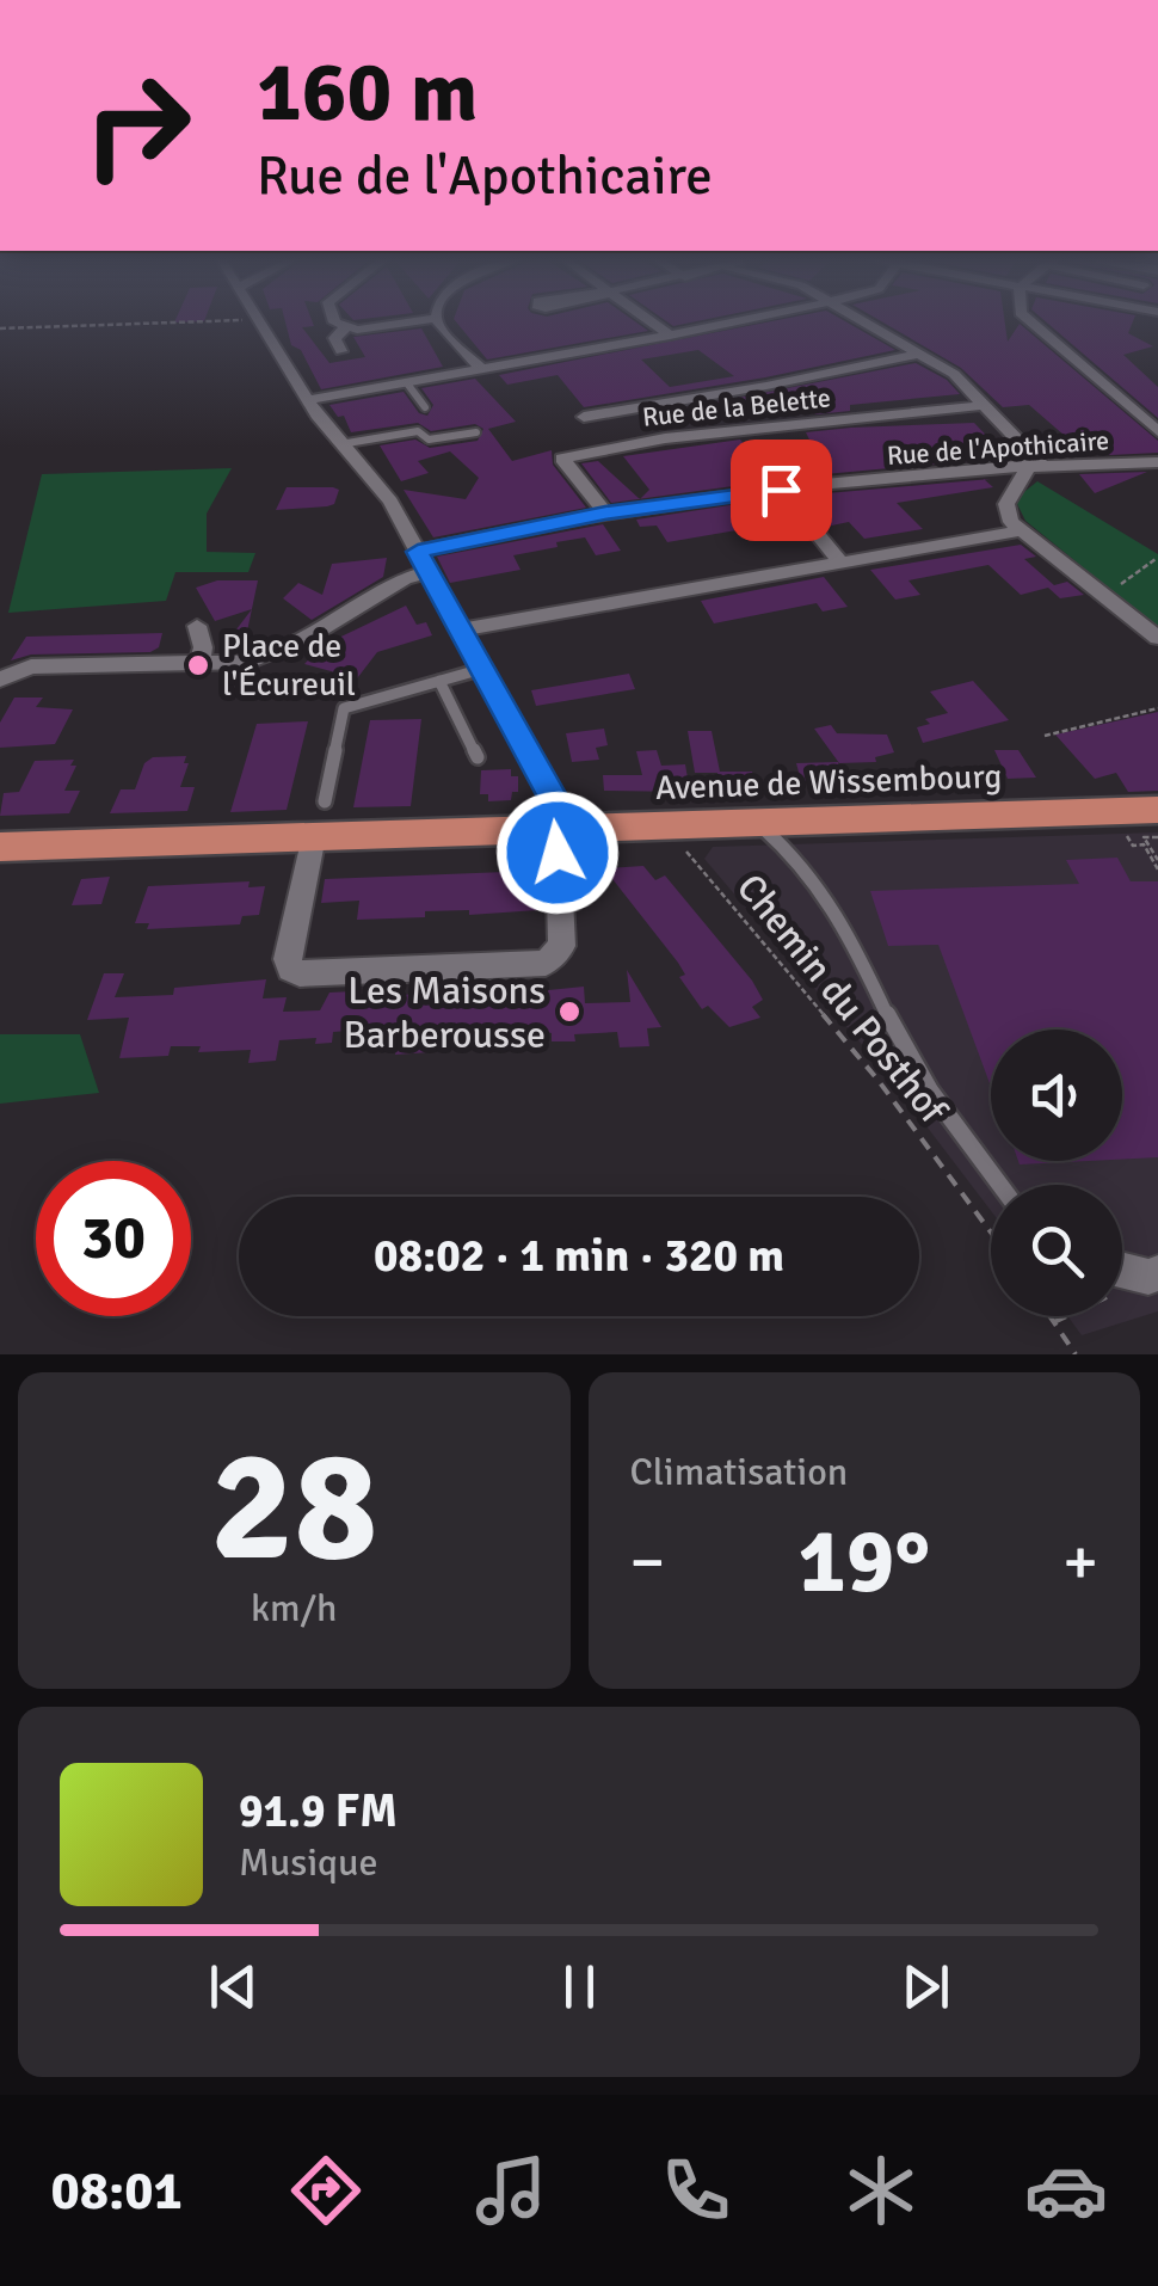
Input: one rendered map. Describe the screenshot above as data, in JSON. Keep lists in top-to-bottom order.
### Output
{
  "streets": {
    "main road": ["Avenue de Wissembourg"],
    "street": ["Rue de la Belette", "Rue de l'Apothicaire"],
    "path": ["Chemin du Posthof"]
  },
  "crossings": [
    ["Rue de la Belette", "Rue de l'Apothicaire"],
    ["Avenue de Wissembourg", "Chemin du Posthof"]
  ],
  "places": ["Place de l'Écureuil", "Les Maisons Barberousse"],
  "page": {
    "turn": ["160 m", "Rue de l'Apothicaire"],
    "limit": "30",
    "trip": "08:02 · 1 min · 320 m",
    "tile": [
      ["28", "km/h"],
      "Climatisation"
    ],
    "heat": ["−", "19°", "+"],
    "song": ["91.9 FM", "Musique"],
    "tabs": "08:01"
  }
}
